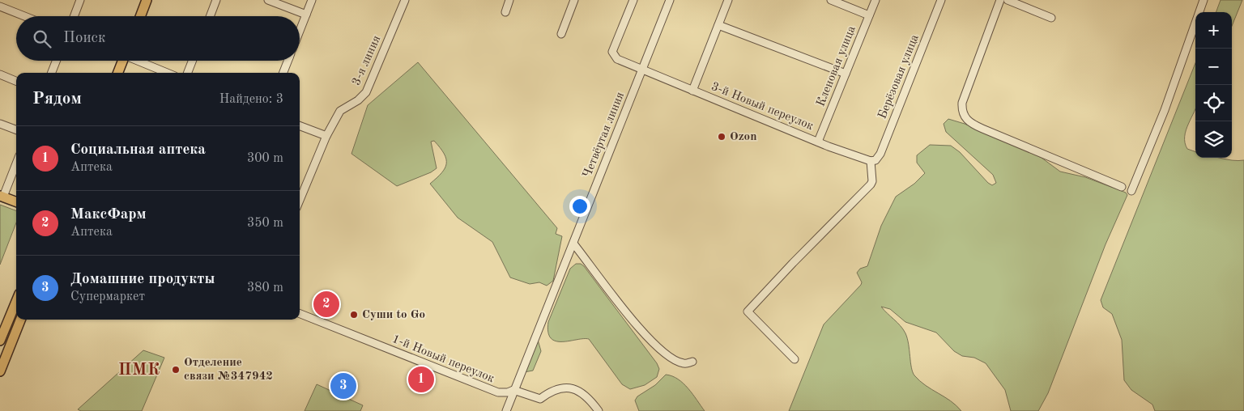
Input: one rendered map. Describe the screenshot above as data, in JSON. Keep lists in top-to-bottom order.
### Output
{
  "streets": {
    "street": [
      "3-я линия",
      "Кленовая улица",
      "Берёзовая улица",
      "3-й Новый переулок",
      "Четвёртая линия",
      "1-й Новый переулок"
    ]
  },
  "crossings": [
    ["Кленовая улица", "3-й Новый переулок"],
    ["Берёзовая улица", "3-й Новый переулок"],
    ["3-й Новый переулок", "Четвёртая линия"],
    ["Четвёртая линия", "1-й Новый переулок"]
  ],
  "districts": ["ПМК"],
  "places": ["Ozon", "Суши to Go", "Отделение связи №347942"],
  "page": {
    "map_buttons": ["+", "−"],
    "search": "Поиск",
    "heading": ["Рядом", "Найдено: 3"],
    "list": [
      {
        "mark": "1",
        "name": "Социальная аптека",
        "note": "Аптека",
        "value": "300 m"
      },
      {
        "mark": "2",
        "name": "МаксФарм",
        "note": "Аптека",
        "value": "350 m"
      },
      {
        "mark": "3",
        "name": "Домашние продукты",
        "note": "Супермаркет",
        "value": "380 m"
      }
    ],
    "pins": ["2", "1", "3"]
  }
}
